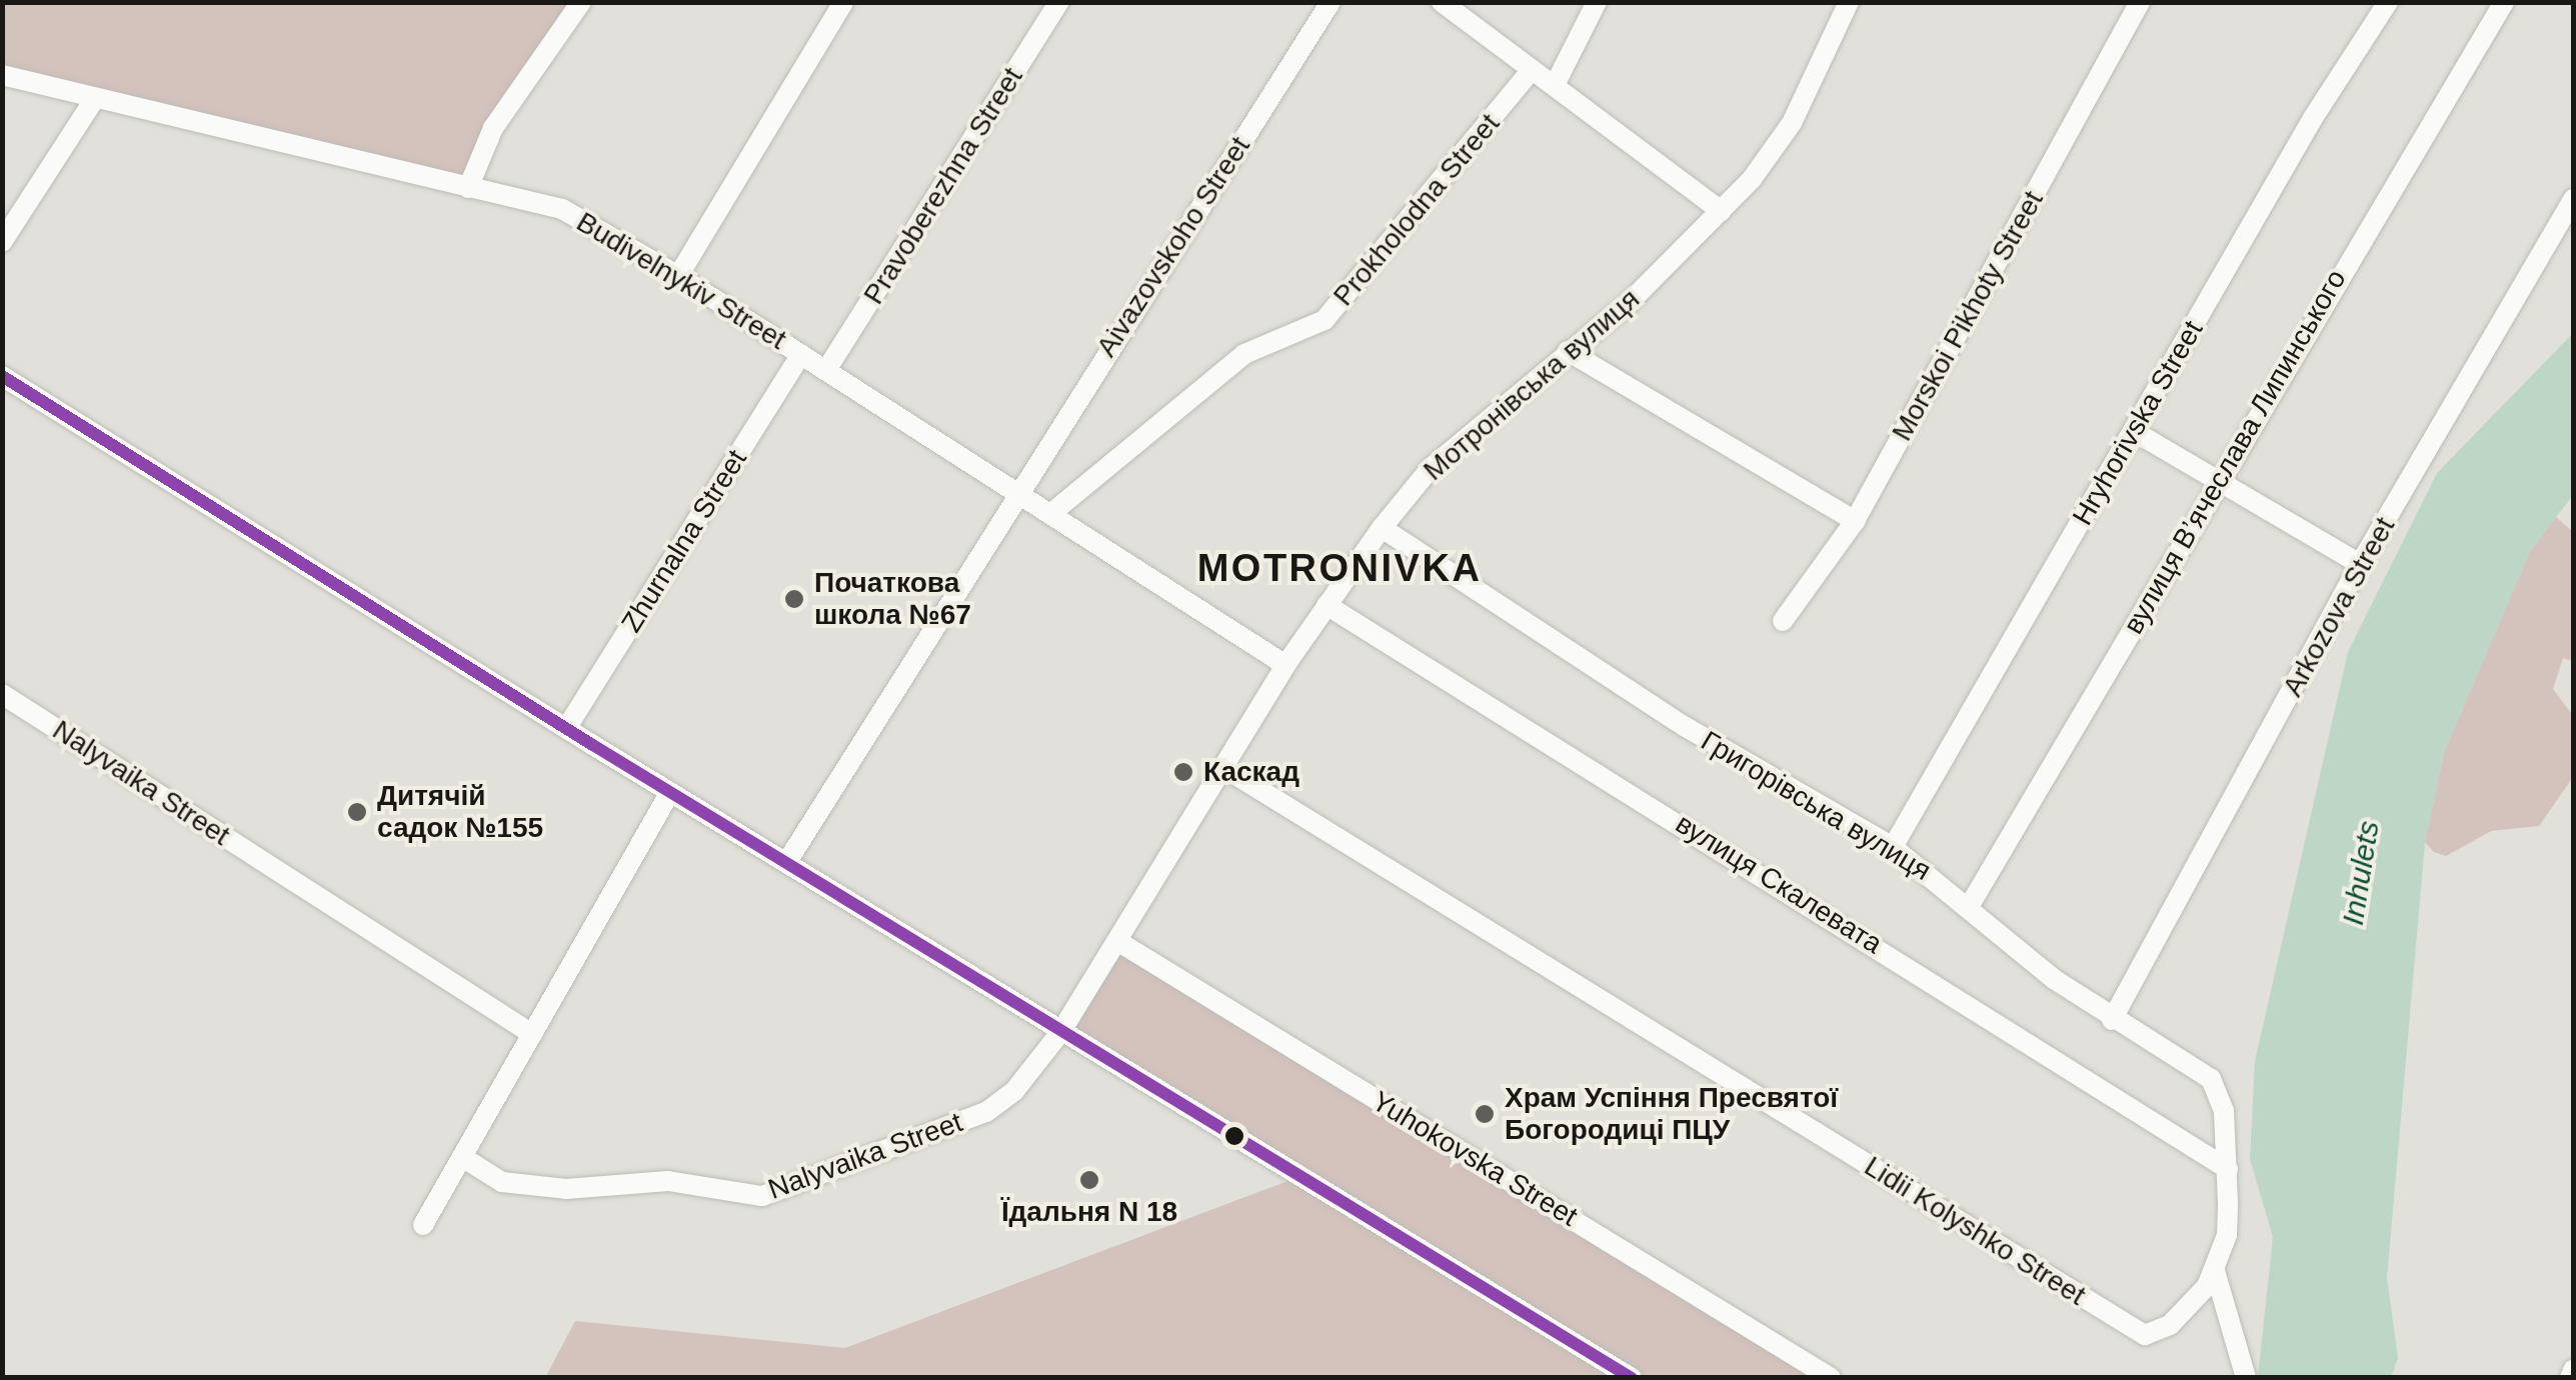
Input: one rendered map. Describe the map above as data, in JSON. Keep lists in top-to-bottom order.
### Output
{
  "streets": {
    "street": [
      "Pravoberezhna Street",
      "Prokholodna Street",
      "Aivazovskoho Street",
      "Budivelnykiv Street",
      "Morskoi Pikhoty Street",
      "Мотронівська вулиця",
      "Hryhorivska Street",
      "вулиця В’ячеслава Липинського",
      "Zhurnalna Street",
      "Arkozova Street",
      "Nalyvaika Street",
      "Григорівська вулиця",
      "вулиця Скалевата",
      "Yuhokovska Street",
      "Lidii Kolyshko Street"
    ]
  },
  "crossings": [
    ["Pravoberezhna Street", "Budivelnykiv Street"],
    ["Prokholodna Street", "Budivelnykiv Street"],
    ["Aivazovskoho Street", "Budivelnykiv Street"],
    ["Budivelnykiv Street", "Мотронівська вулиця"],
    ["Budivelnykiv Street", "Zhurnalna Street"],
    ["Мотронівська вулиця", "Nalyvaika Street"],
    ["Мотронівська вулиця", "Григорівська вулиця"],
    ["Мотронівська вулиця", "вулиця Скалевата"],
    ["Мотронівська вулиця", "Yuhokovska Street"],
    ["Мотронівська вулиця", "Lidii Kolyshko Street"],
    ["Hryhorivska Street", "Григорівська вулиця"],
    ["вулиця В’ячеслава Липинського", "Григорівська вулиця"],
    ["Arkozova Street", "Григорівська вулиця"],
    ["Григорівська вулиця", "вулиця Скалевата"],
    ["Григорівська вулиця", "Lidii Kolyshko Street"],
    ["вулиця Скалевата", "Lidii Kolyshko Street"]
  ],
  "districts": ["MOTRONIVKA"],
  "water": ["Inhulets"],
  "places": [
    "Початкова школа №67",
    "Каскад",
    "Дитячій садок №155",
    "Храм Успіння Пресвятої Богородиці ПЦУ",
    "Їдальня N 18"
  ]
}
